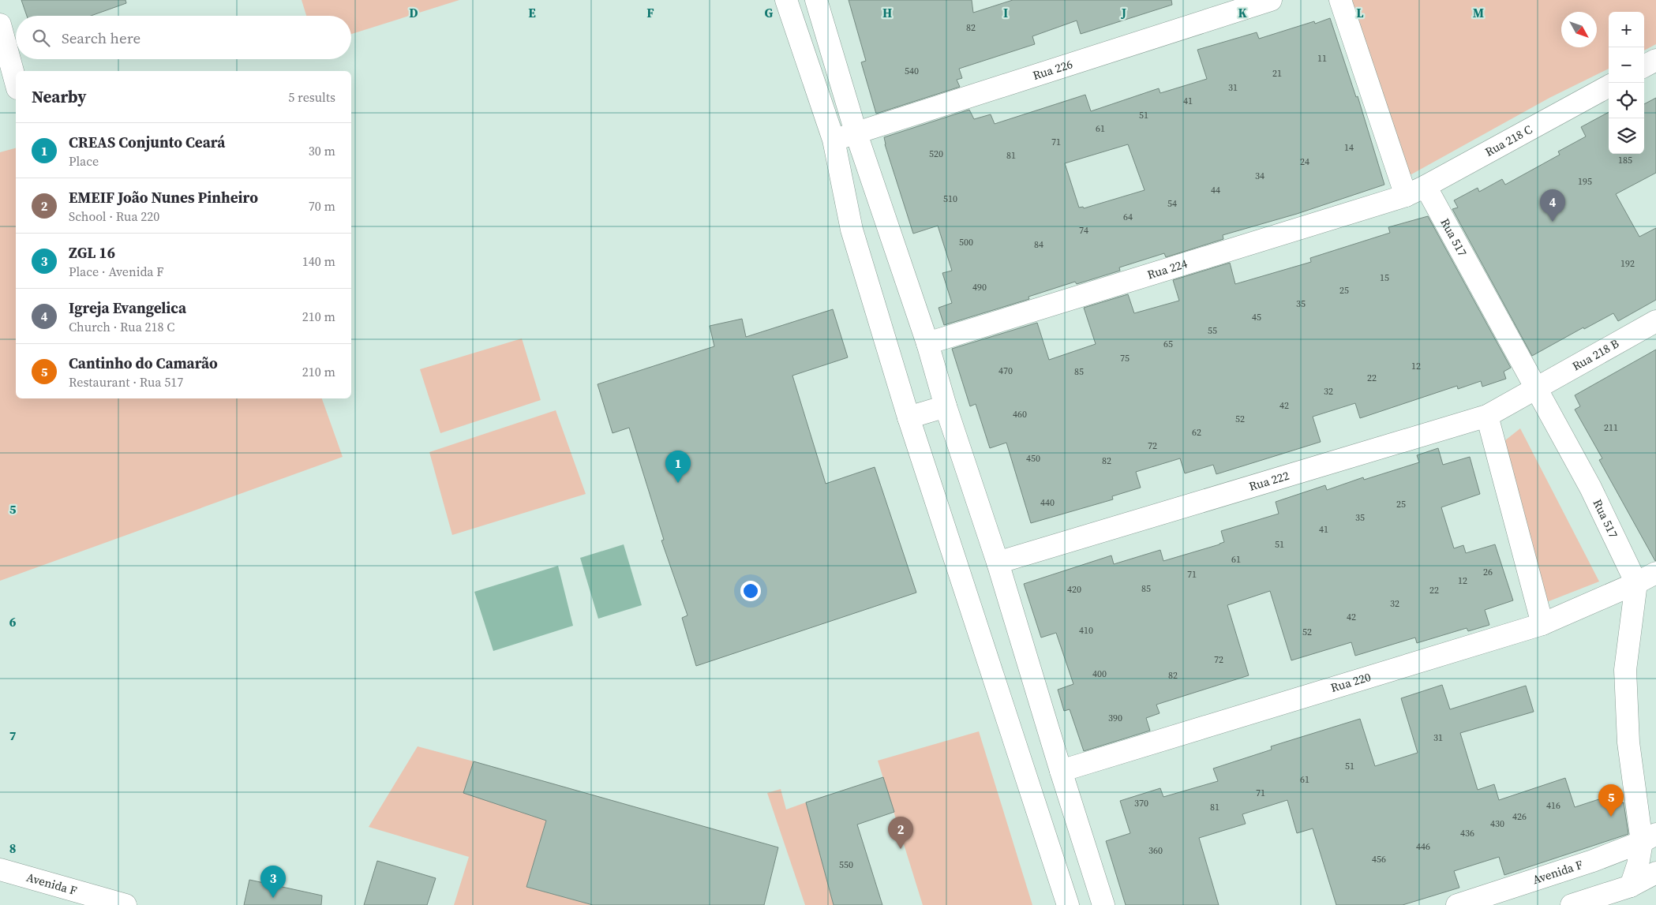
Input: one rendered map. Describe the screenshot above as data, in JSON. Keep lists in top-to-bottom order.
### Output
{
  "streets": {
    "street": [
      "Rua 226",
      "Rua 218 C",
      "Rua 517",
      "Rua 224",
      "Rua 218 B",
      "Rua 222",
      "Rua 220",
      "Avenida F"
    ]
  },
  "crossings": [
    ["Rua 218 C", "Rua 517"],
    ["Rua 218 C", "Rua 224"],
    ["Rua 517", "Rua 218 B"],
    ["Rua 517", "Rua 222"],
    ["Rua 517", "Rua 220"],
    ["Rua 218 B", "Rua 222"]
  ],
  "house_numbers": [
    "82",
    "11",
    "540",
    "21",
    "31",
    "41",
    "51",
    "61",
    "71",
    "14",
    "520",
    "81",
    "185",
    "24",
    "34",
    "195",
    "44",
    "510",
    "54",
    "64",
    "74",
    "500",
    "84",
    "192",
    "15",
    "490",
    "25",
    "35",
    "45",
    "55",
    "65",
    "75",
    "12",
    "470",
    "85",
    "22",
    "32",
    "42",
    "460",
    "52",
    "211",
    "62",
    "72",
    "450",
    "82",
    "440",
    "25",
    "35",
    "41",
    "51",
    "61",
    "26",
    "71",
    "12",
    "85",
    "420",
    "22",
    "32",
    "42",
    "410",
    "52",
    "72",
    "400",
    "82",
    "390",
    "31",
    "51",
    "61",
    "71",
    "370",
    "416",
    "81",
    "426",
    "430",
    "436",
    "446",
    "360",
    "456",
    "550"
  ],
  "north": "bottom right",
  "page": {
    "map_buttons": ["+", "−"],
    "search": "Search here",
    "heading": ["Nearby", "5 results"],
    "list": [
      {
        "mark": "1",
        "name": "CREAS Conjunto Ceará",
        "note": "Place",
        "value": "30 m"
      },
      {
        "mark": "2",
        "name": "EMEIF João Nunes Pinheiro",
        "note": "School · Rua 220",
        "value": "70 m"
      },
      {
        "mark": "3",
        "name": "ZGL 16",
        "note": "Place · Avenida F",
        "value": "140 m"
      },
      {
        "mark": "4",
        "name": "Igreja Evangelica",
        "note": "Church · Rua 218 C",
        "value": "210 m"
      },
      {
        "mark": "5",
        "name": "Cantinho do Camarão",
        "note": "Restaurant · Rua 517",
        "value": "210 m"
      }
    ],
    "pins": [
      "4",
      "1",
      "5",
      "2",
      "3"
    ]
  },
  "grid": {
    "columns": [
      "D",
      "E",
      "F",
      "G",
      "H",
      "I",
      "J",
      "K",
      "L",
      "M"
    ],
    "rows": [
      "5",
      "6",
      "7",
      "8"
    ]
  }
}
